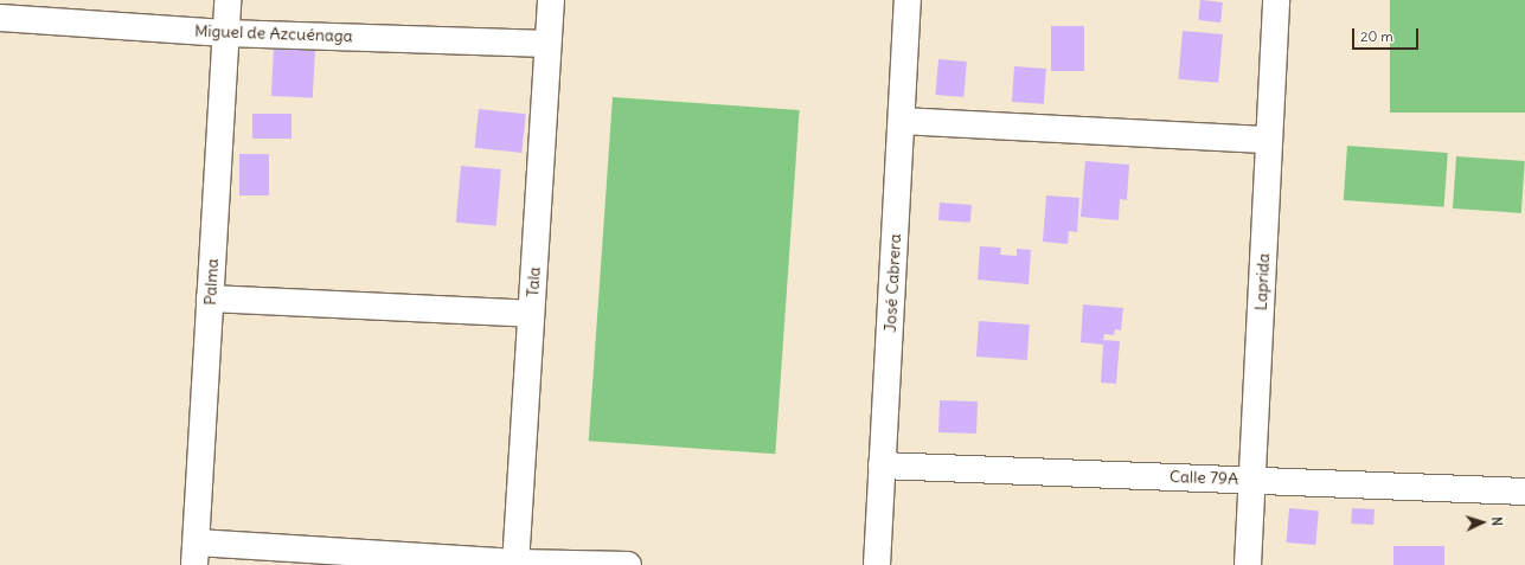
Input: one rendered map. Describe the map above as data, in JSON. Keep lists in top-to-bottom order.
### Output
{
  "streets": {
    "street": [
      "Miguel de Azcuénaga",
      "Palma",
      "Tala",
      "Laprida",
      "José Cabrera",
      "Calle 79A"
    ]
  },
  "crossings": [
    ["Miguel de Azcuénaga", "Palma"],
    ["Miguel de Azcuénaga", "Tala"],
    ["Laprida", "Calle 79A"],
    ["José Cabrera", "Calle 79A"]
  ],
  "scale_bar": "20 m",
  "north": "right"
}
